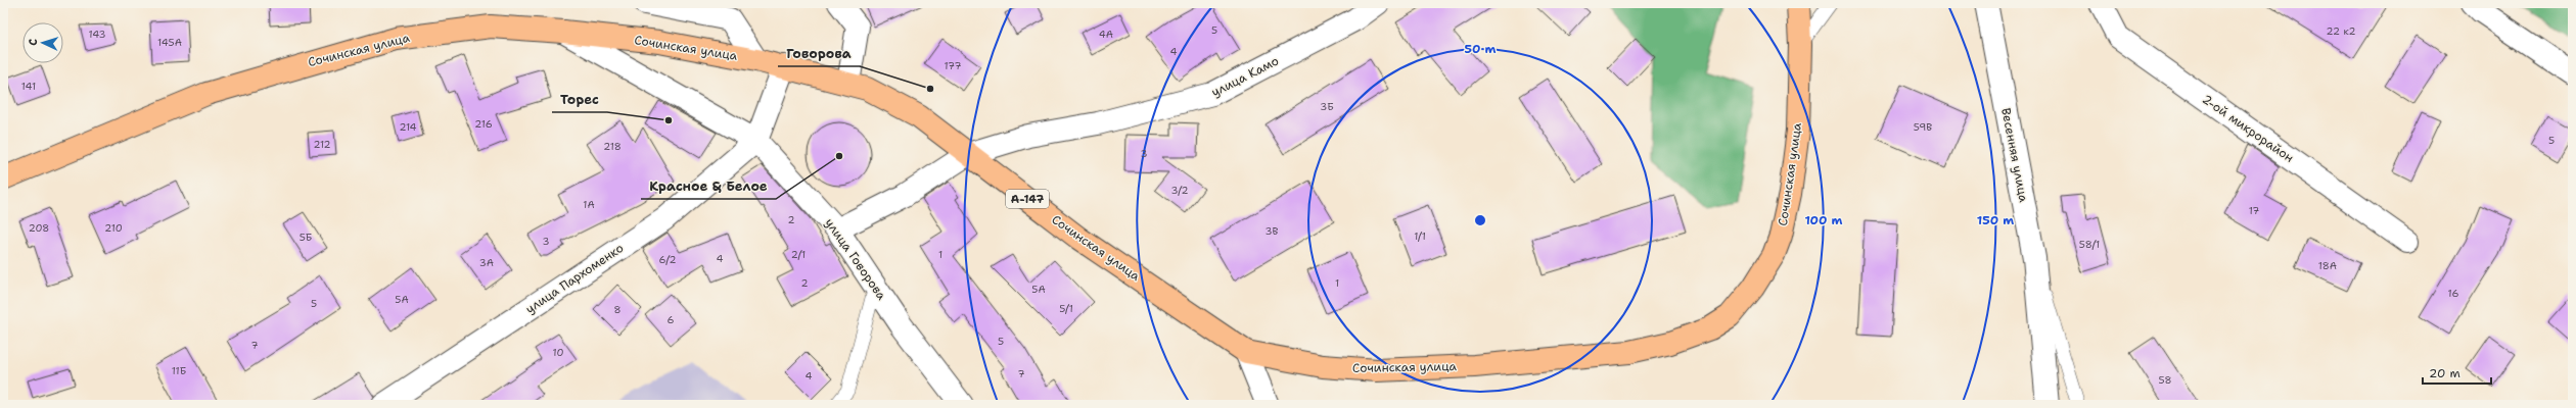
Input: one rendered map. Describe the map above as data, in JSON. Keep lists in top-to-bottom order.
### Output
{
  "streets": {
    "highway": ["Сочинская улица", "А-147"],
    "street": [
      "улица Камо",
      "2-ой микрорайон",
      "Весенняя улица",
      "улица Говорова",
      "улица Пархоменко"
    ]
  },
  "crossings": [
    ["Сочинская улица", "улица Камо"],
    ["Сочинская улица", "улица Говорова"],
    ["улица Камо", "улица Говорова"],
    ["улица Говорова", "улица Пархоменко"]
  ],
  "places": ["Говорова", "Торес", "Красное & Белое"],
  "house_numbers": [
    "5",
    "22 к2",
    "143",
    "4А",
    "145А",
    "4",
    "177",
    "141",
    "3Б",
    "216",
    "214",
    "59В",
    "5",
    "212",
    "218",
    "3",
    "3/2",
    "1А",
    "17",
    "2",
    "208",
    "210",
    "3В",
    "1/1",
    "5Б",
    "3",
    "58/1",
    "2/1",
    "1",
    "4",
    "6/2",
    "3А",
    "18А",
    "2",
    "1",
    "5А",
    "16",
    "5А",
    "5",
    "5/1",
    "8",
    "6",
    "5",
    "7",
    "10",
    "11Б",
    "7",
    "4",
    "58"
  ],
  "scale_bar": "20 m",
  "north": "left",
  "rings": ["50 m", "100 m", "150 m"]
}
